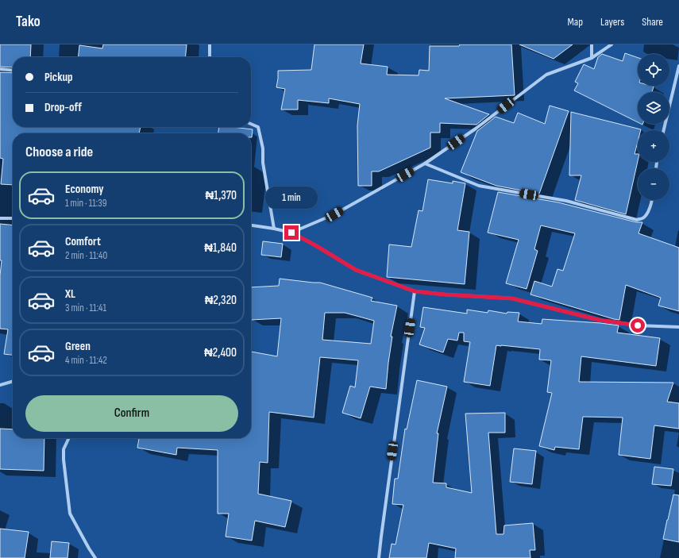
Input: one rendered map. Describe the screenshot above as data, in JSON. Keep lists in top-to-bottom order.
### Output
{
  "page": {
    "header": "Tako",
    "nav": ["Map", "Layers", "Share"],
    "map_buttons": ["+", "−"],
    "banner": ["Pickup", "Drop-off"],
    "heading": "Choose a ride",
    "list": [
      {
        "name": "Economy",
        "note": "1 min · 11:39",
        "value": "₦1,370"
      },
      {
        "name": "Comfort",
        "note": "2 min · 11:40",
        "value": "₦1,840"
      },
      {
        "name": "XL",
        "note": "3 min · 11:41",
        "value": "₦2,320"
      },
      {
        "name": "Green",
        "note": "4 min · 11:42",
        "value": "₦2,400"
      }
    ],
    "bubble": "1 min",
    "buttons": "Confirm"
  }
}
